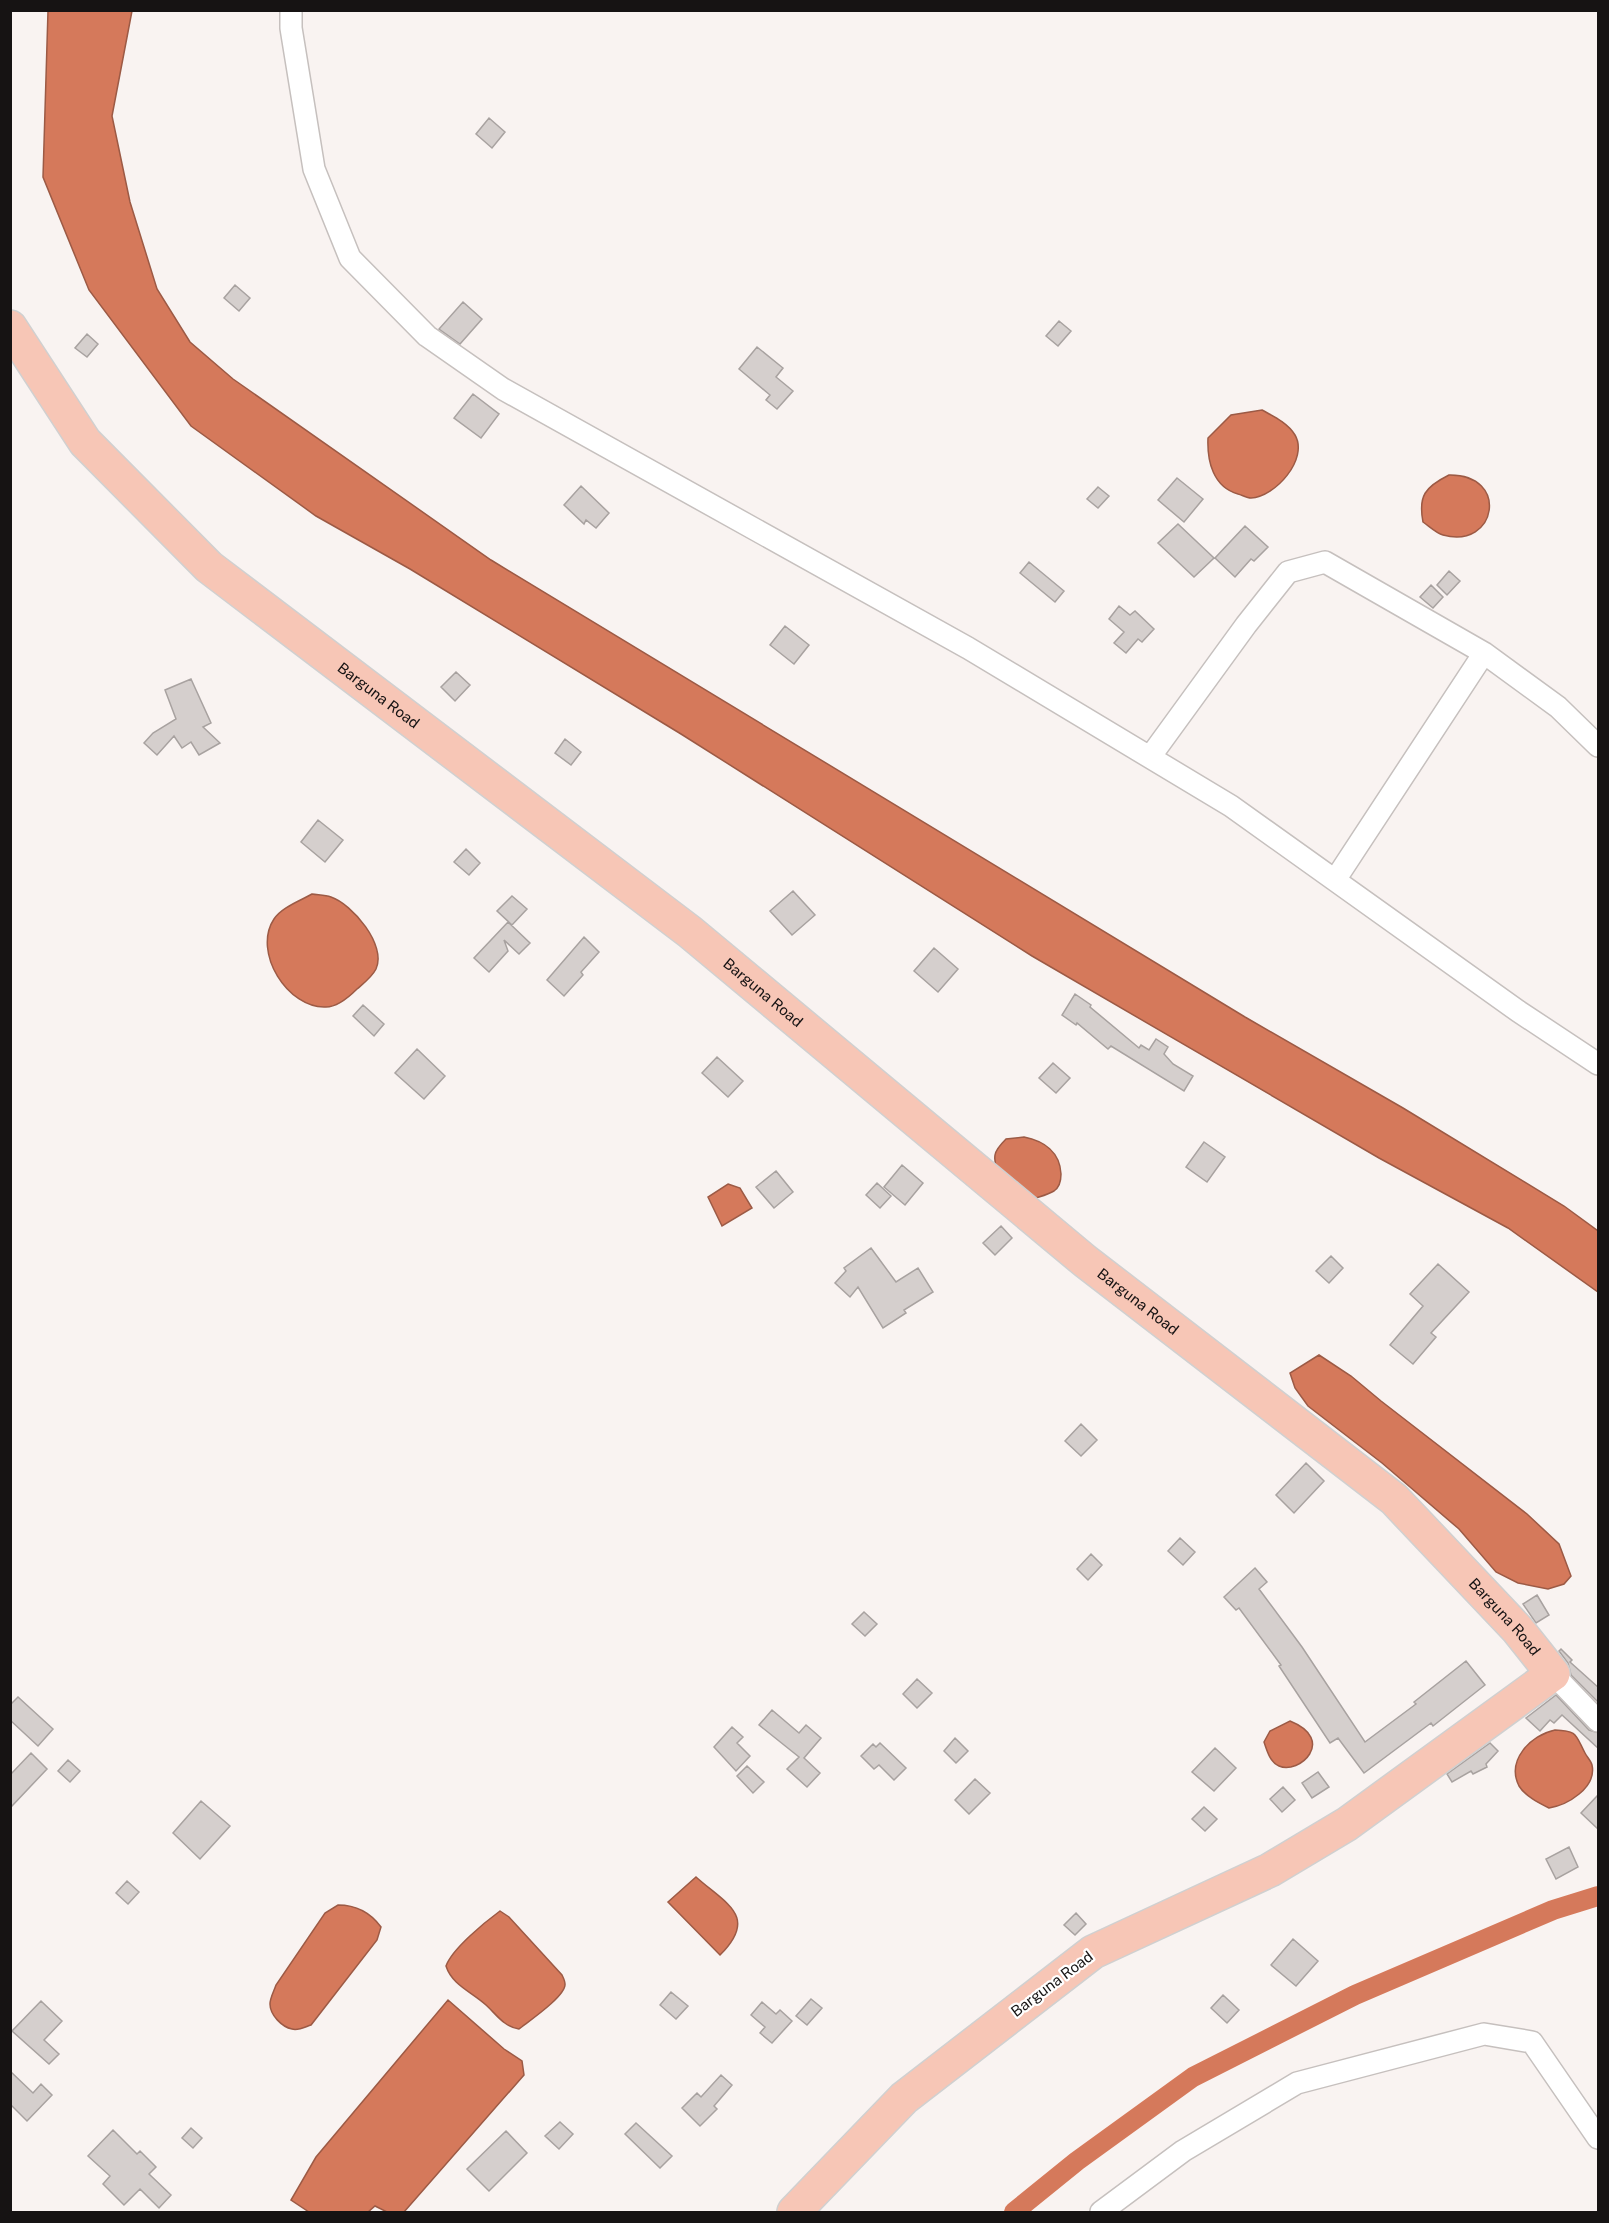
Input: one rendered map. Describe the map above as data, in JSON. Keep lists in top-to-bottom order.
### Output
{
  "streets": {
    "main road": ["Barguna Road"]
  }
}
